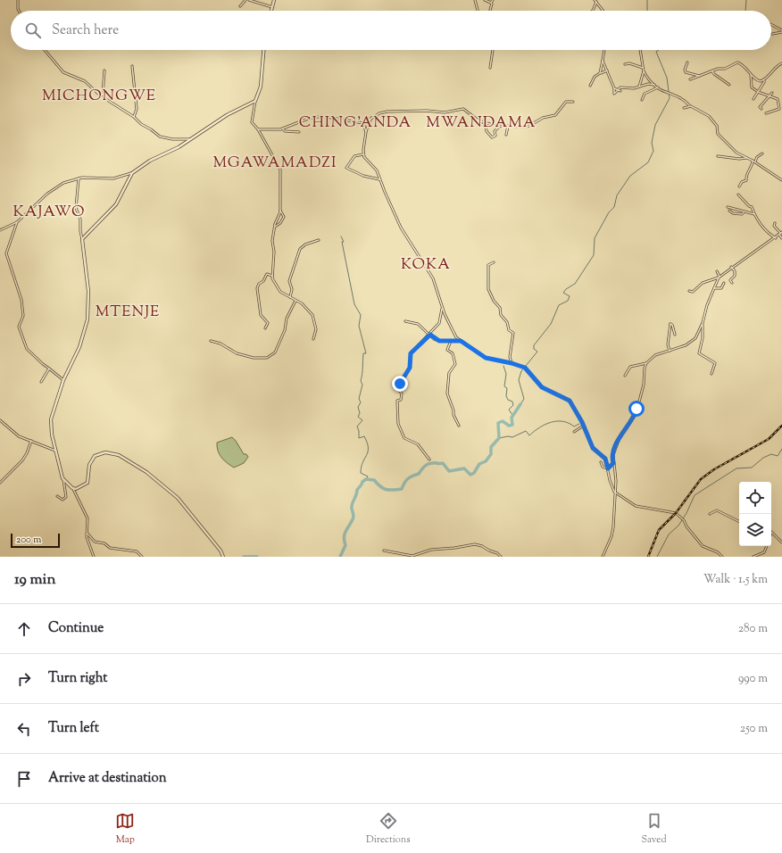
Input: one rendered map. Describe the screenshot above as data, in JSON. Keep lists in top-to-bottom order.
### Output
{
  "districts": [
    "MICHONGWE",
    "CHING'ANDA",
    "MWANDAMA",
    "MGAWAMADZI",
    "KAJAWO",
    "KOKA",
    "MTENJE"
  ],
  "scale_bar": "200 m",
  "page": {
    "search": "Search here",
    "scale": "200 m",
    "heading": ["19 min", "Walk · 1.5 km"],
    "list": [
      ["Continue", "280 m"],
      ["Turn right", "990 m"],
      ["Turn left", "250 m"],
      "Arrive at destination"
    ],
    "nav": ["Map", "Directions", "Saved"]
  }
}
